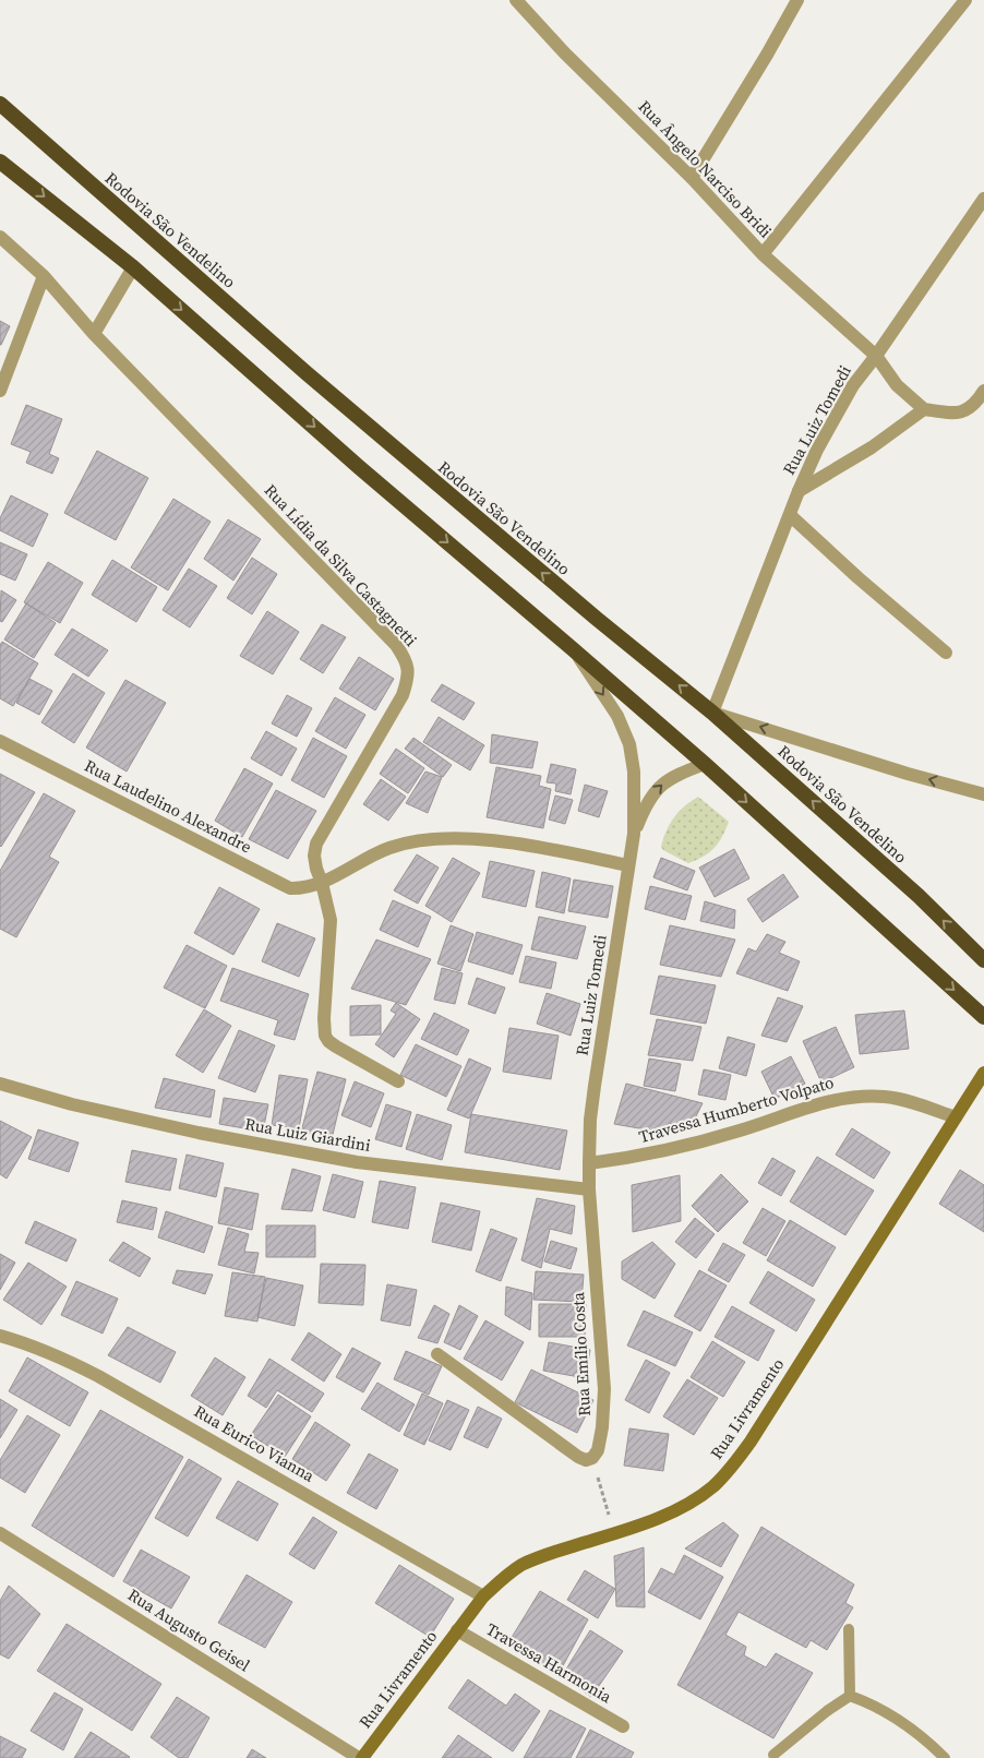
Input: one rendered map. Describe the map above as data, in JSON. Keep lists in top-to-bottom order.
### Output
{
  "streets": {
    "highway": ["Rodovia São Vendelino"],
    "main road": ["Rua Livramento"],
    "street": [
      "Rua Ângelo Narciso Bridi",
      "Rua Luiz Tomedi",
      "Rua Lídia da Silva Castagnetti",
      "Rua Laudelino Alexandre",
      "Travessa Humberto Volpato",
      "Rua Luiz Giardini",
      "Rua Emílio Costa",
      "Rua Eurico Vianna",
      "Rua Augusto Geisel",
      "Travessa Harmonia"
    ]
  },
  "crossings": [
    ["Rua Ângelo Narciso Bridi", "Rua Luiz Tomedi"],
    ["Rodovia São Vendelino", "Rua Luiz Tomedi"],
    ["Rua Luiz Tomedi", "Rua Laudelino Alexandre"],
    ["Rua Luiz Tomedi", "Travessa Humberto Volpato"],
    ["Rua Lídia da Silva Castagnetti", "Rua Laudelino Alexandre"],
    ["Travessa Humberto Volpato", "Rua Livramento"],
    ["Rua Luiz Giardini", "Rua Emílio Costa"],
    ["Rua Livramento", "Rua Eurico Vianna"],
    ["Rua Livramento", "Rua Augusto Geisel"],
    ["Rua Livramento", "Travessa Harmonia"]
  ]
}
